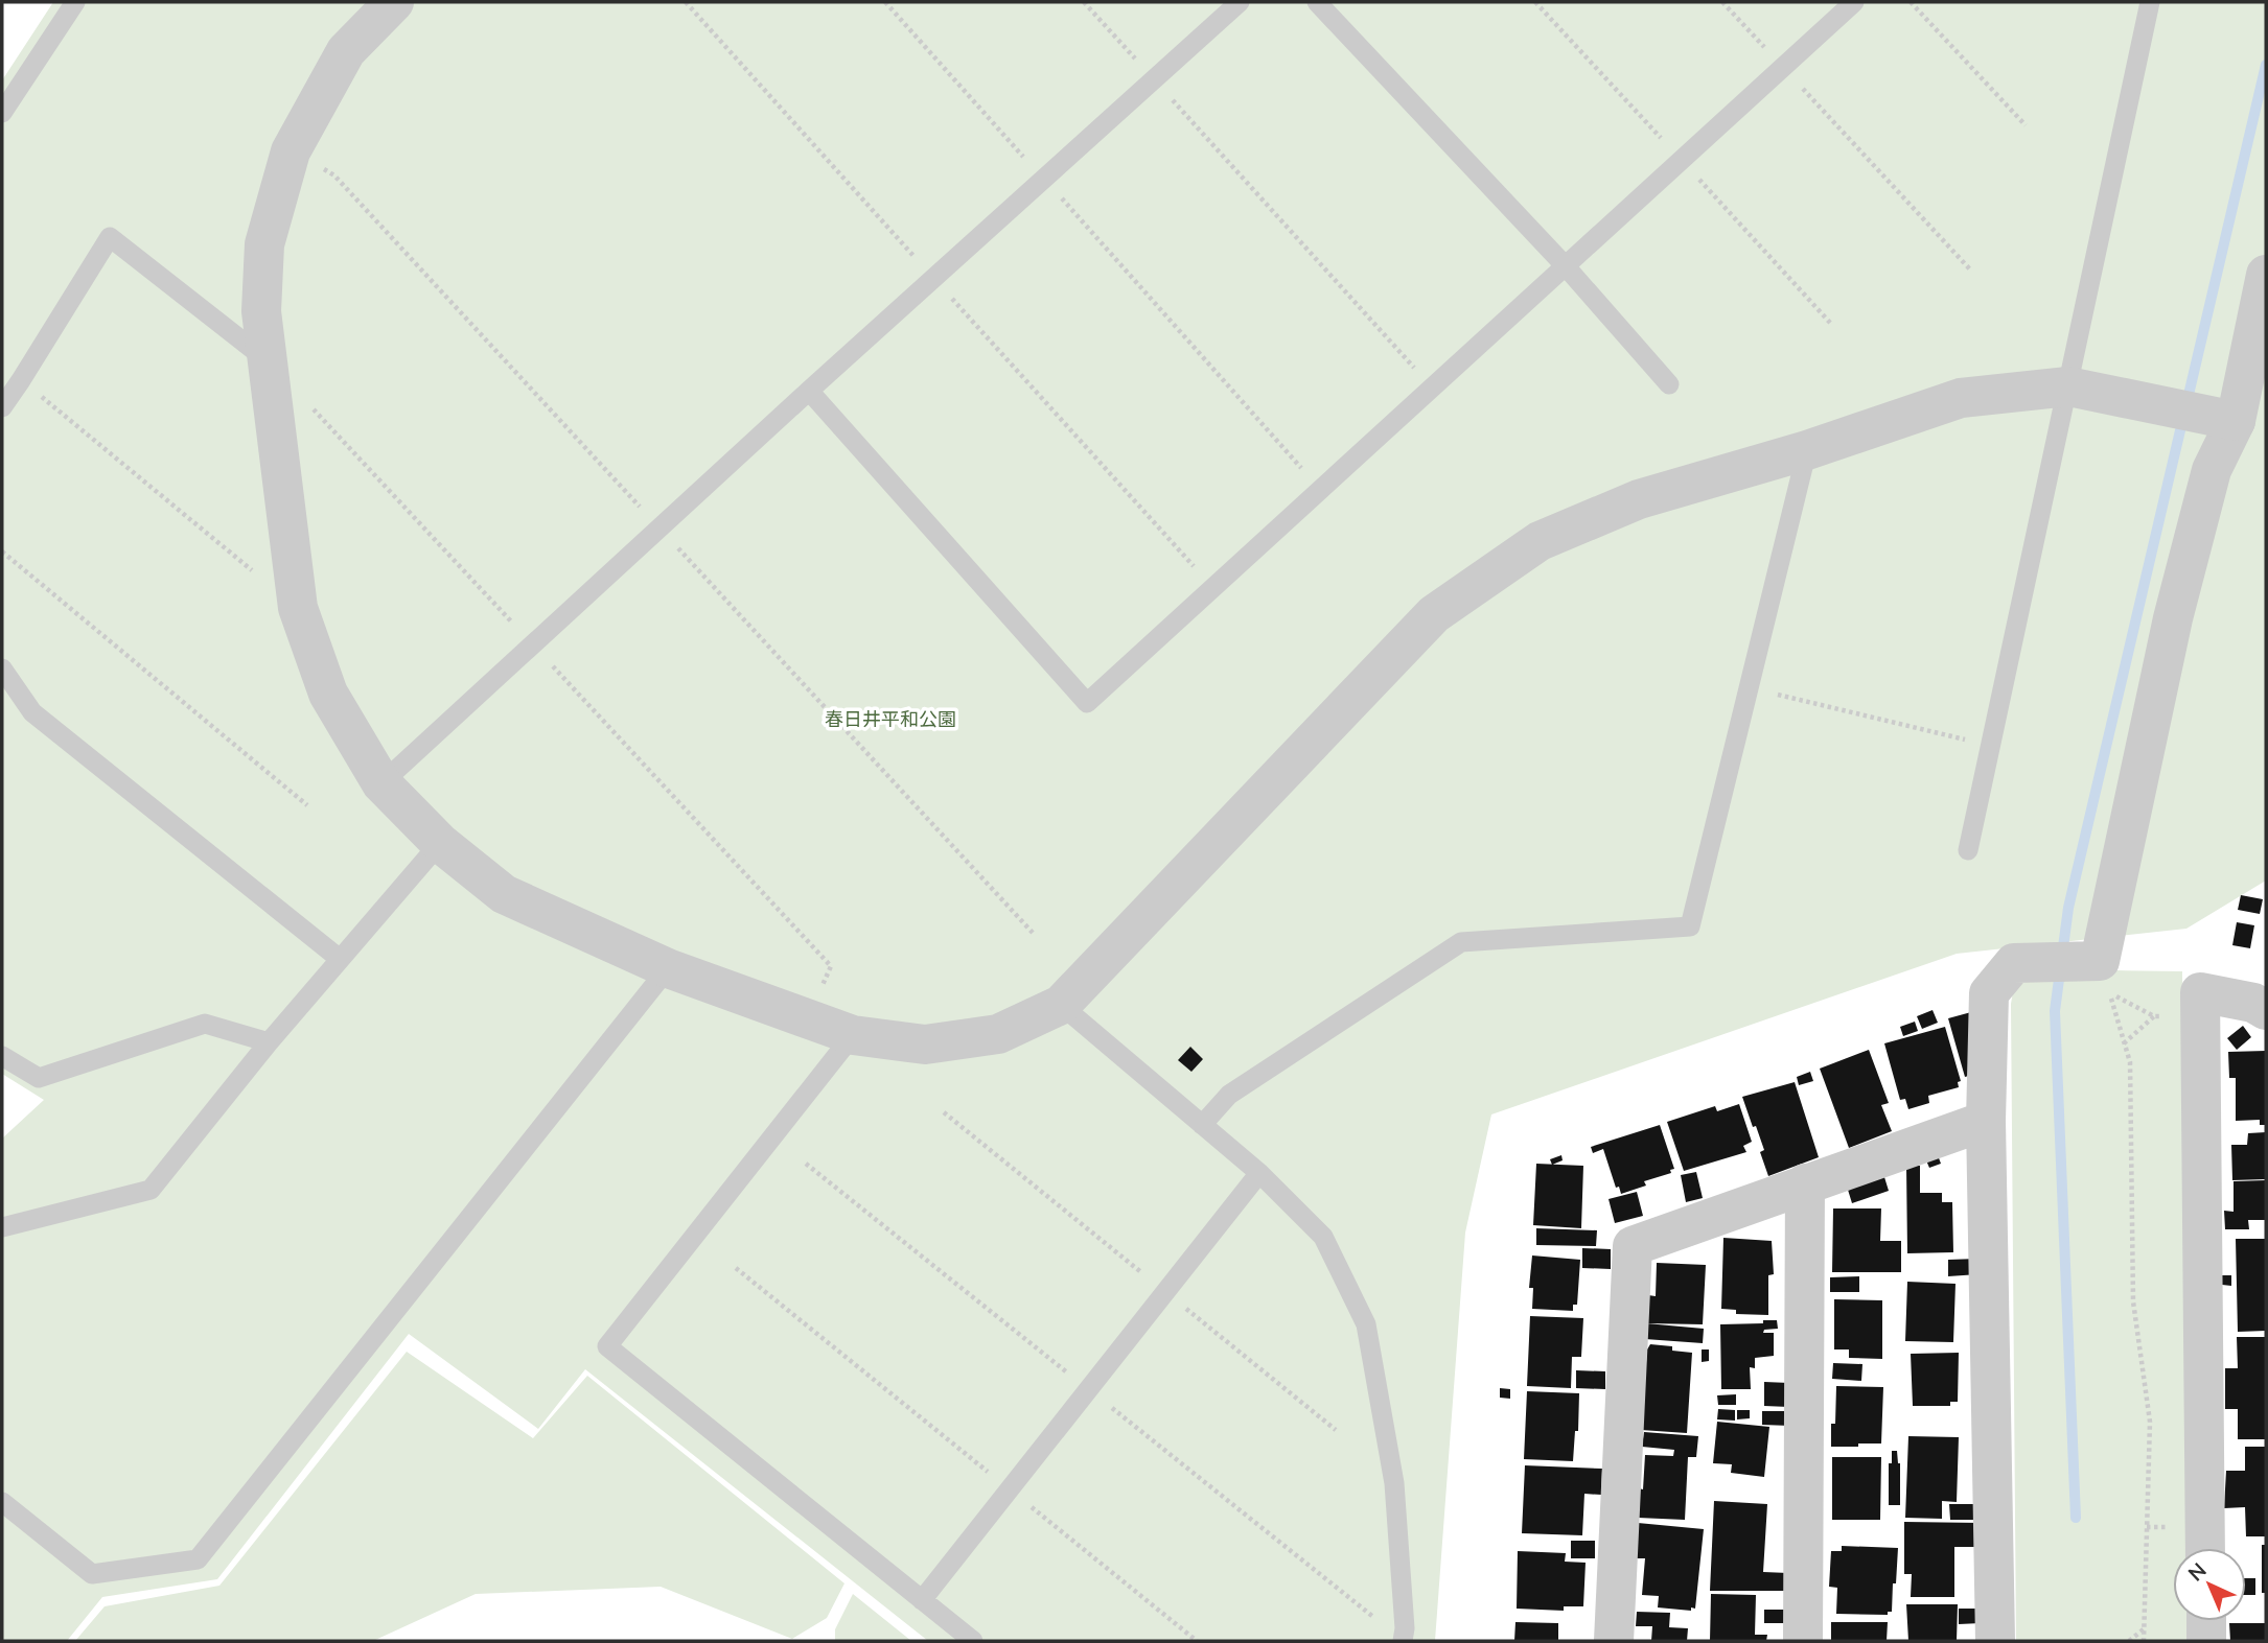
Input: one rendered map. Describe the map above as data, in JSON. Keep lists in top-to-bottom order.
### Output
{
  "parks": ["春日井平和公園"],
  "north": "top left"
}
